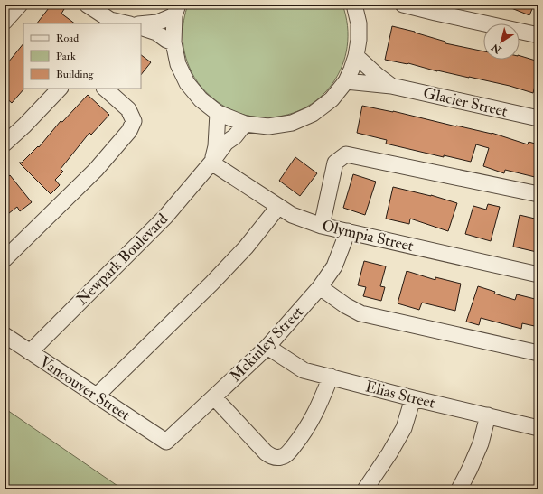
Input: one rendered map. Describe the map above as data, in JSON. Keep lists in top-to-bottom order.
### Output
{
  "streets": {
    "street": [
      "Glacier Street",
      "Olympia Street",
      "Newpark Boulevard",
      "Mckinley Street",
      "Vancouver Street",
      "Elias Street"
    ]
  },
  "crossings": [
    ["Olympia Street", "Newpark Boulevard"],
    ["Olympia Street", "Mckinley Street"],
    ["Newpark Boulevard", "Vancouver Street"],
    ["Mckinley Street", "Vancouver Street"],
    ["Mckinley Street", "Elias Street"]
  ],
  "legend": ["Road", "Park", "Building"],
  "north": "bottom left"
}
